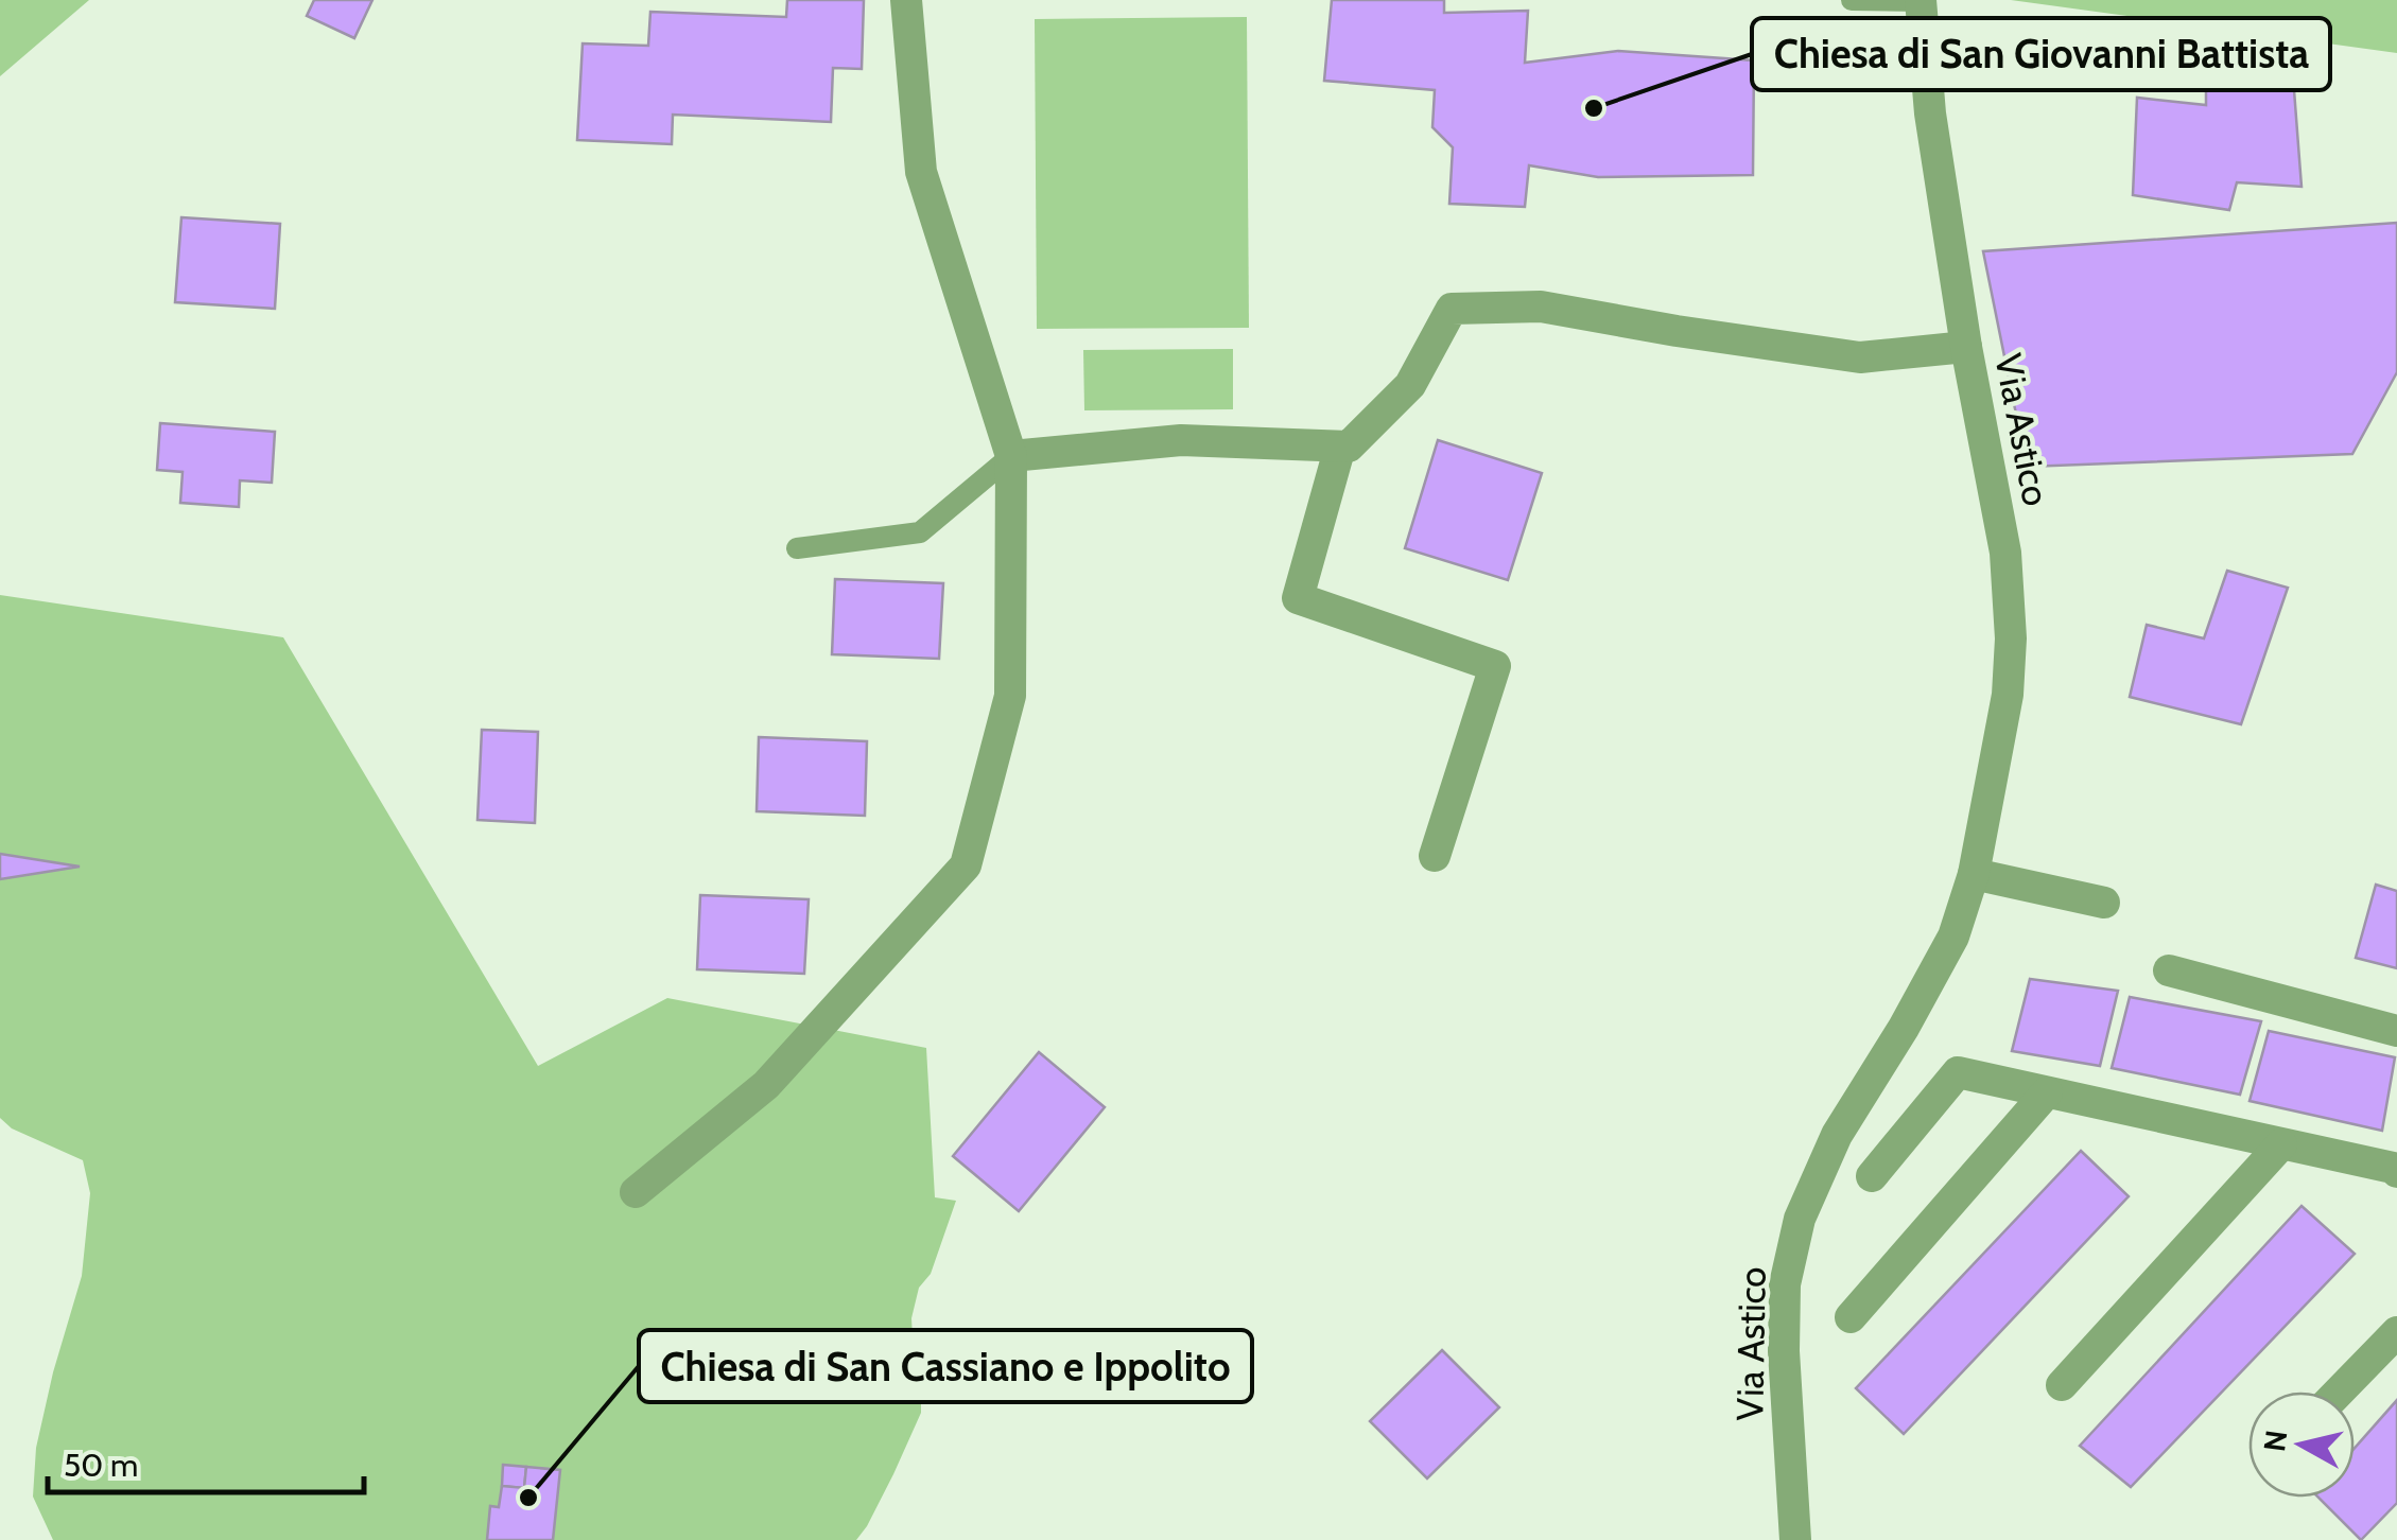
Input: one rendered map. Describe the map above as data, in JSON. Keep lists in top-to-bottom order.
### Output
{
  "streets": {
    "street": ["Via Astico"]
  },
  "places": ["Chiesa di San Giovanni Battista", "Chiesa di San Cassiano e Ippolito"],
  "scale_bar": "50 m",
  "north": "left"
}
